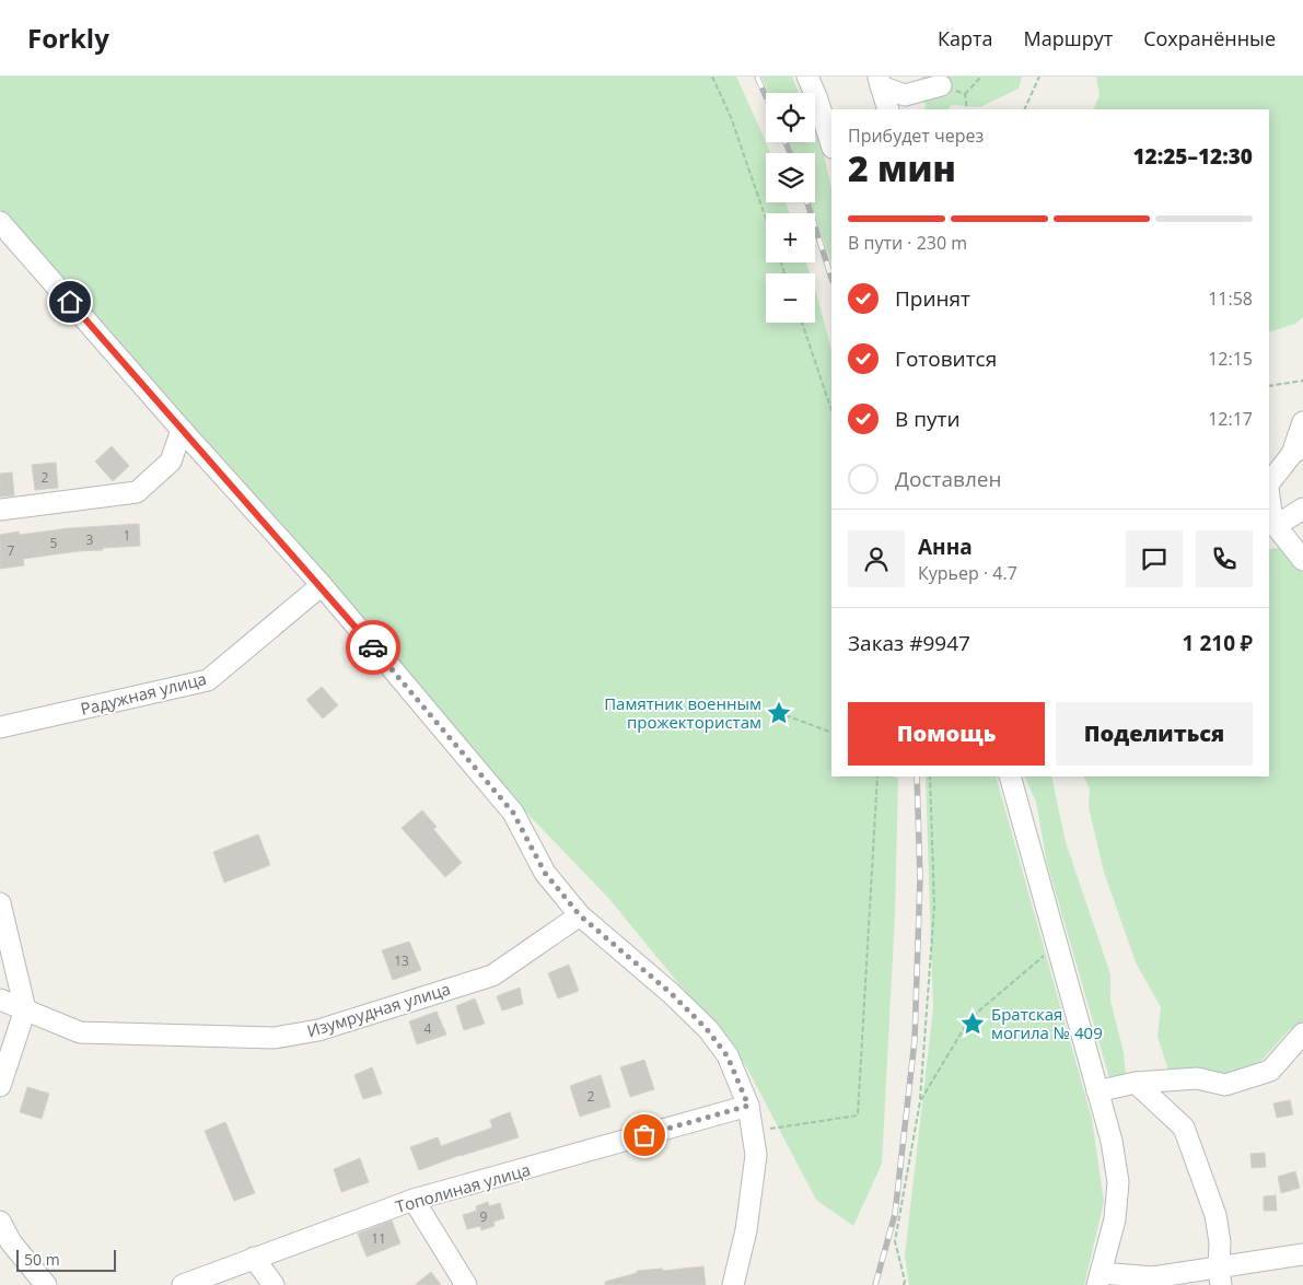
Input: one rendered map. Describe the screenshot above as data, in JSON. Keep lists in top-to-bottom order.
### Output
{
  "streets": {
    "street": ["Радужная улица", "Изумрудная улица", "Тополиная улица"]
  },
  "places": {
    "place": ["Памятник военным прожектористам", "Братская могила № 409"]
  },
  "house_numbers": [
    "2",
    "1",
    "3",
    "5",
    "7",
    "13",
    "4",
    "2",
    "9",
    "11"
  ],
  "scale_bar": "50 m",
  "page": {
    "header": "Forkly",
    "nav": ["Карта", "Маршрут", "Сохранённые"],
    "map_buttons": ["+", "−"],
    "heading": ["2 мин", "Прибудет через", "12:25–12:30"],
    "panel": [
      "Анна",
      "Курьер · 4.7",
      "Заказ #9947",
      "1 210 ₽"
    ],
    "bar": "В пути · 230 m",
    "list": [
      ["Принят", "11:58"],
      ["Готовится", "12:15"],
      ["В пути", "12:17"],
      "Доставлен"
    ],
    "buttons": ["Помощь", "Поделиться"],
    "scale": "50 m"
  }
}
